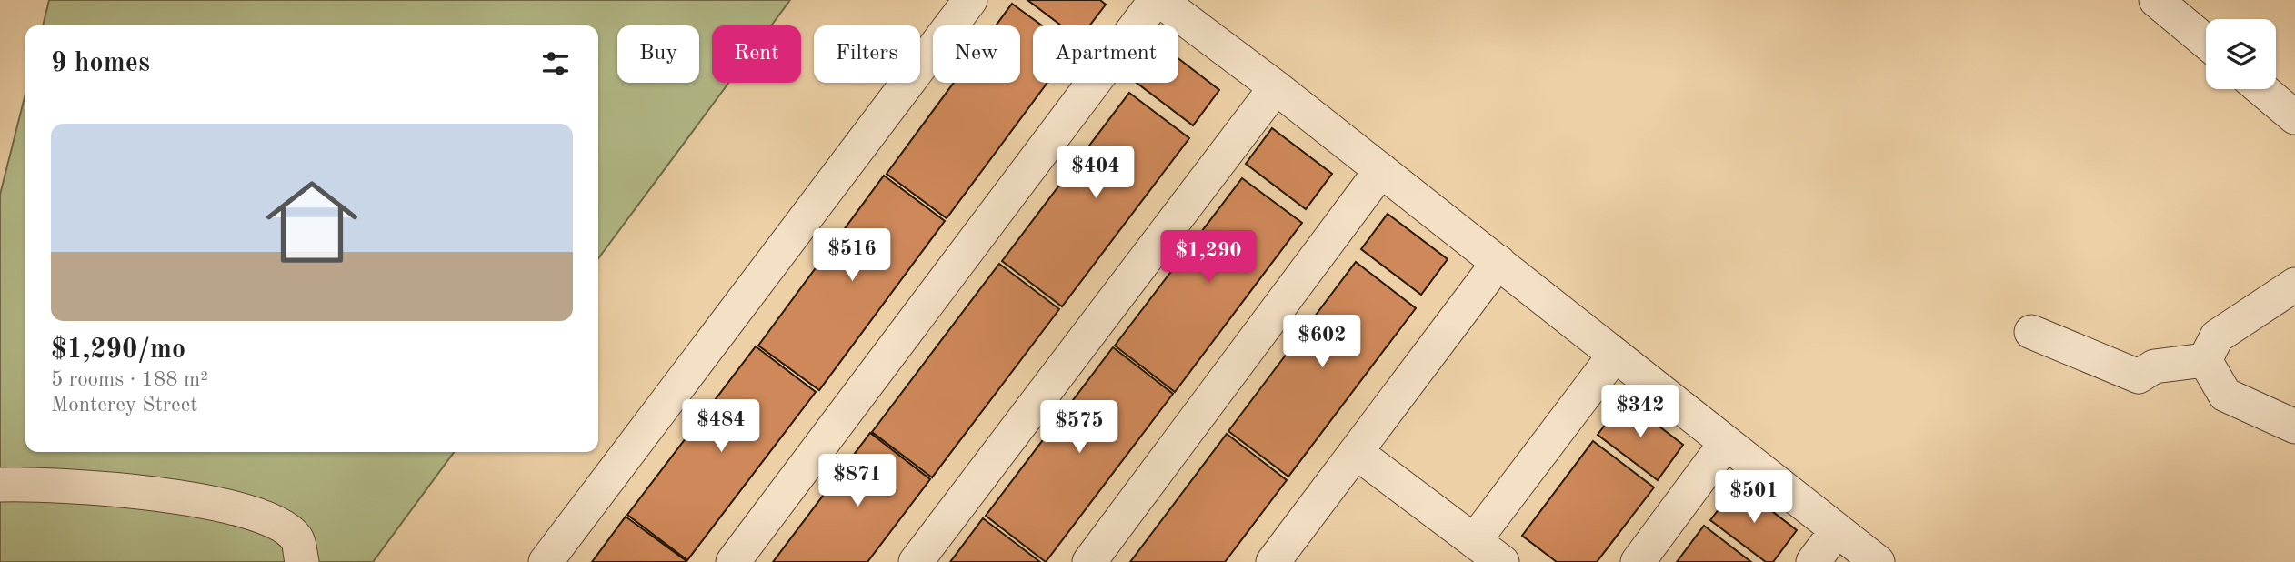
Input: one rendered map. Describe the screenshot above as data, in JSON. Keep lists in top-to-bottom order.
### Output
{
  "page": {
    "chip": [
      "Buy",
      "Rent",
      "Filters",
      "New",
      "Apartment"
    ],
    "heading": "9 homes",
    "list": [
      {
        "name": "$1,290/mo",
        "note": "5 rooms · 188 m² · Monterey Street"
      }
    ],
    "price": [
      "$404",
      "$516",
      "$1,290",
      "$602",
      "$342",
      "$484",
      "$575",
      "$871",
      "$501"
    ]
  }
}
